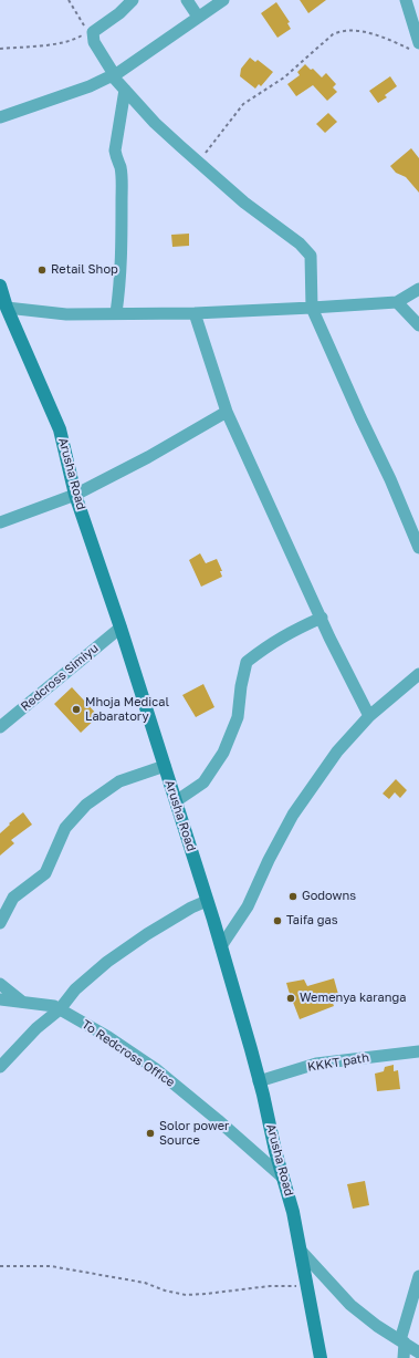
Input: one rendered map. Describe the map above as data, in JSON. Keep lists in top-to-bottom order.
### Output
{
  "streets": {
    "main road": ["Arusha Road"],
    "street": ["Redcross Simiyu", "To Redcross Office", "KKKT path"]
  },
  "crossings": [
    ["Arusha Road", "Redcross Simiyu"],
    ["Arusha Road", "To Redcross Office"],
    ["Arusha Road", "KKKT path"]
  ],
  "places": [
    "Retail Shop",
    "Mhoja Medical Labaratory",
    "Godowns",
    "Taifa gas",
    "Wemenya karanga",
    "Solor power Source"
  ]
}
